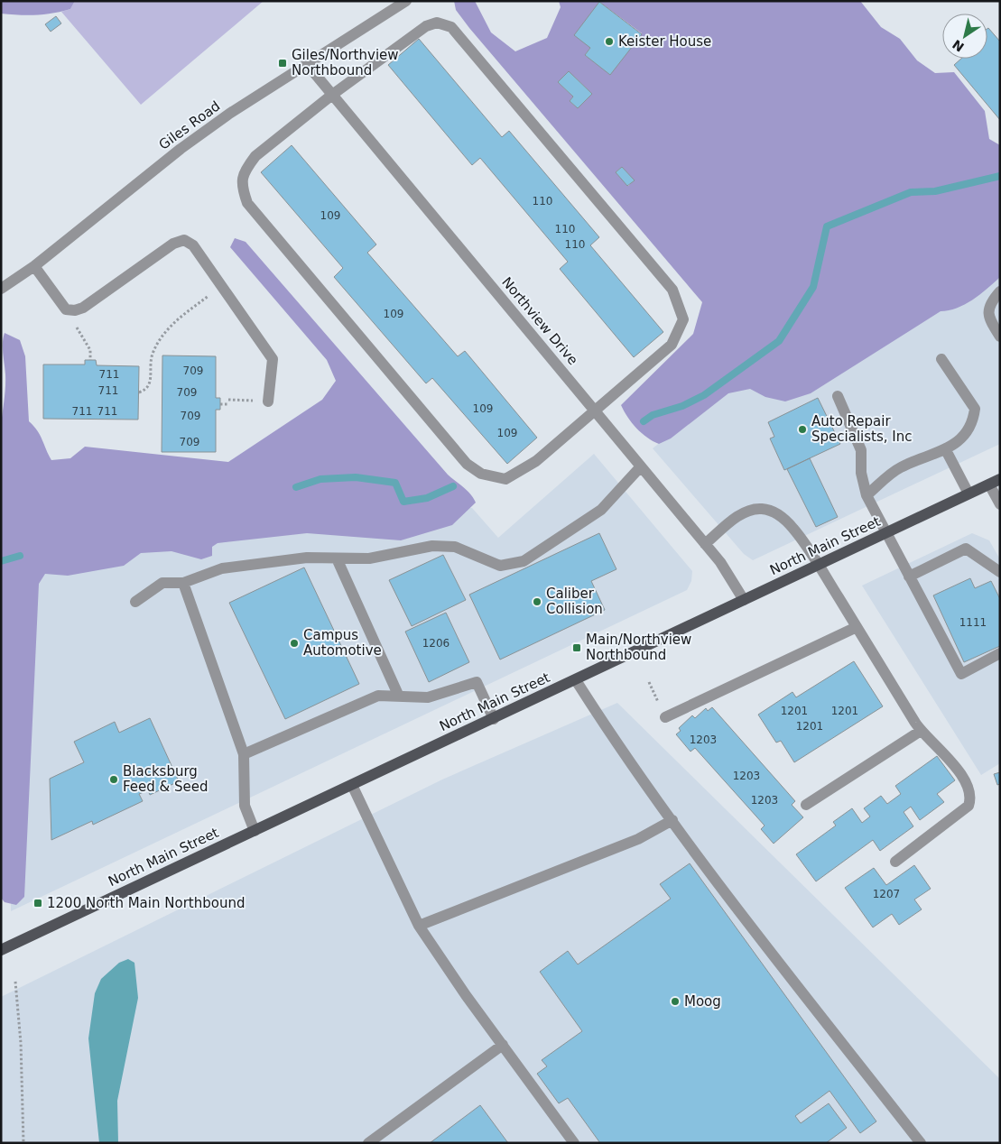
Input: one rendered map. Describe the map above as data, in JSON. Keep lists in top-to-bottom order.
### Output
{
  "streets": {
    "main road": ["North Main Street"],
    "street": ["Giles Road", "Northview Drive"]
  },
  "crossings": [
    ["Giles Road", "Northview Drive"],
    ["Northview Drive", "North Main Street"]
  ],
  "places": {
    "other": [
      "Keister House",
      "Auto Repair Specialists, Inc",
      "Caliber Collision",
      "Campus Automotive",
      "Blacksburg Feed & Seed",
      "Moog"
    ],
    "transit": ["Giles/Northview Northbound", "Main/Northview Northbound", "1200 North Main Northbound"]
  },
  "house_numbers": [
    "110",
    "109",
    "110",
    "110",
    "109",
    "709",
    "711",
    "711",
    "709",
    "109",
    "711",
    "711",
    "709",
    "109",
    "709",
    "1111",
    "1206",
    "1201",
    "1201",
    "1201",
    "1203",
    "1203",
    "1203",
    "1207"
  ],
  "north": "bottom left"
}
